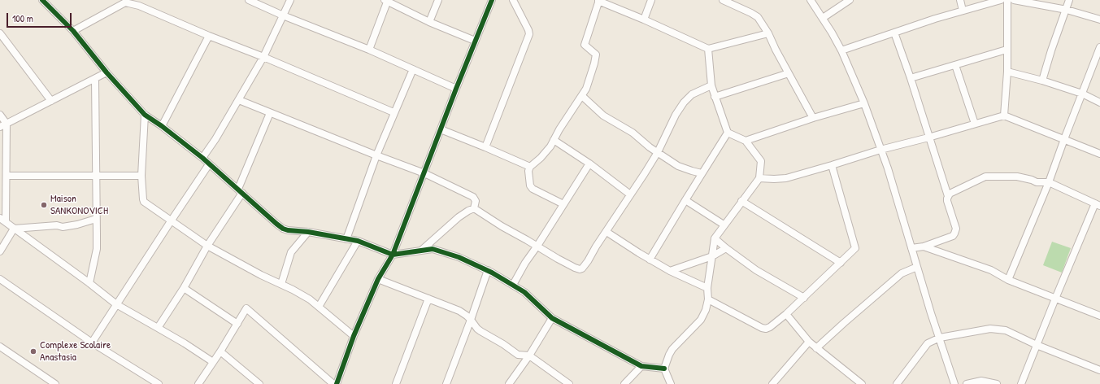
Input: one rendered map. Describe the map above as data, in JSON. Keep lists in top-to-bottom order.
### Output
{
  "places": ["Maison SANKONOVICH", "Complexe Scolaire Anastasia"],
  "scale_bar": "100 m"
}
